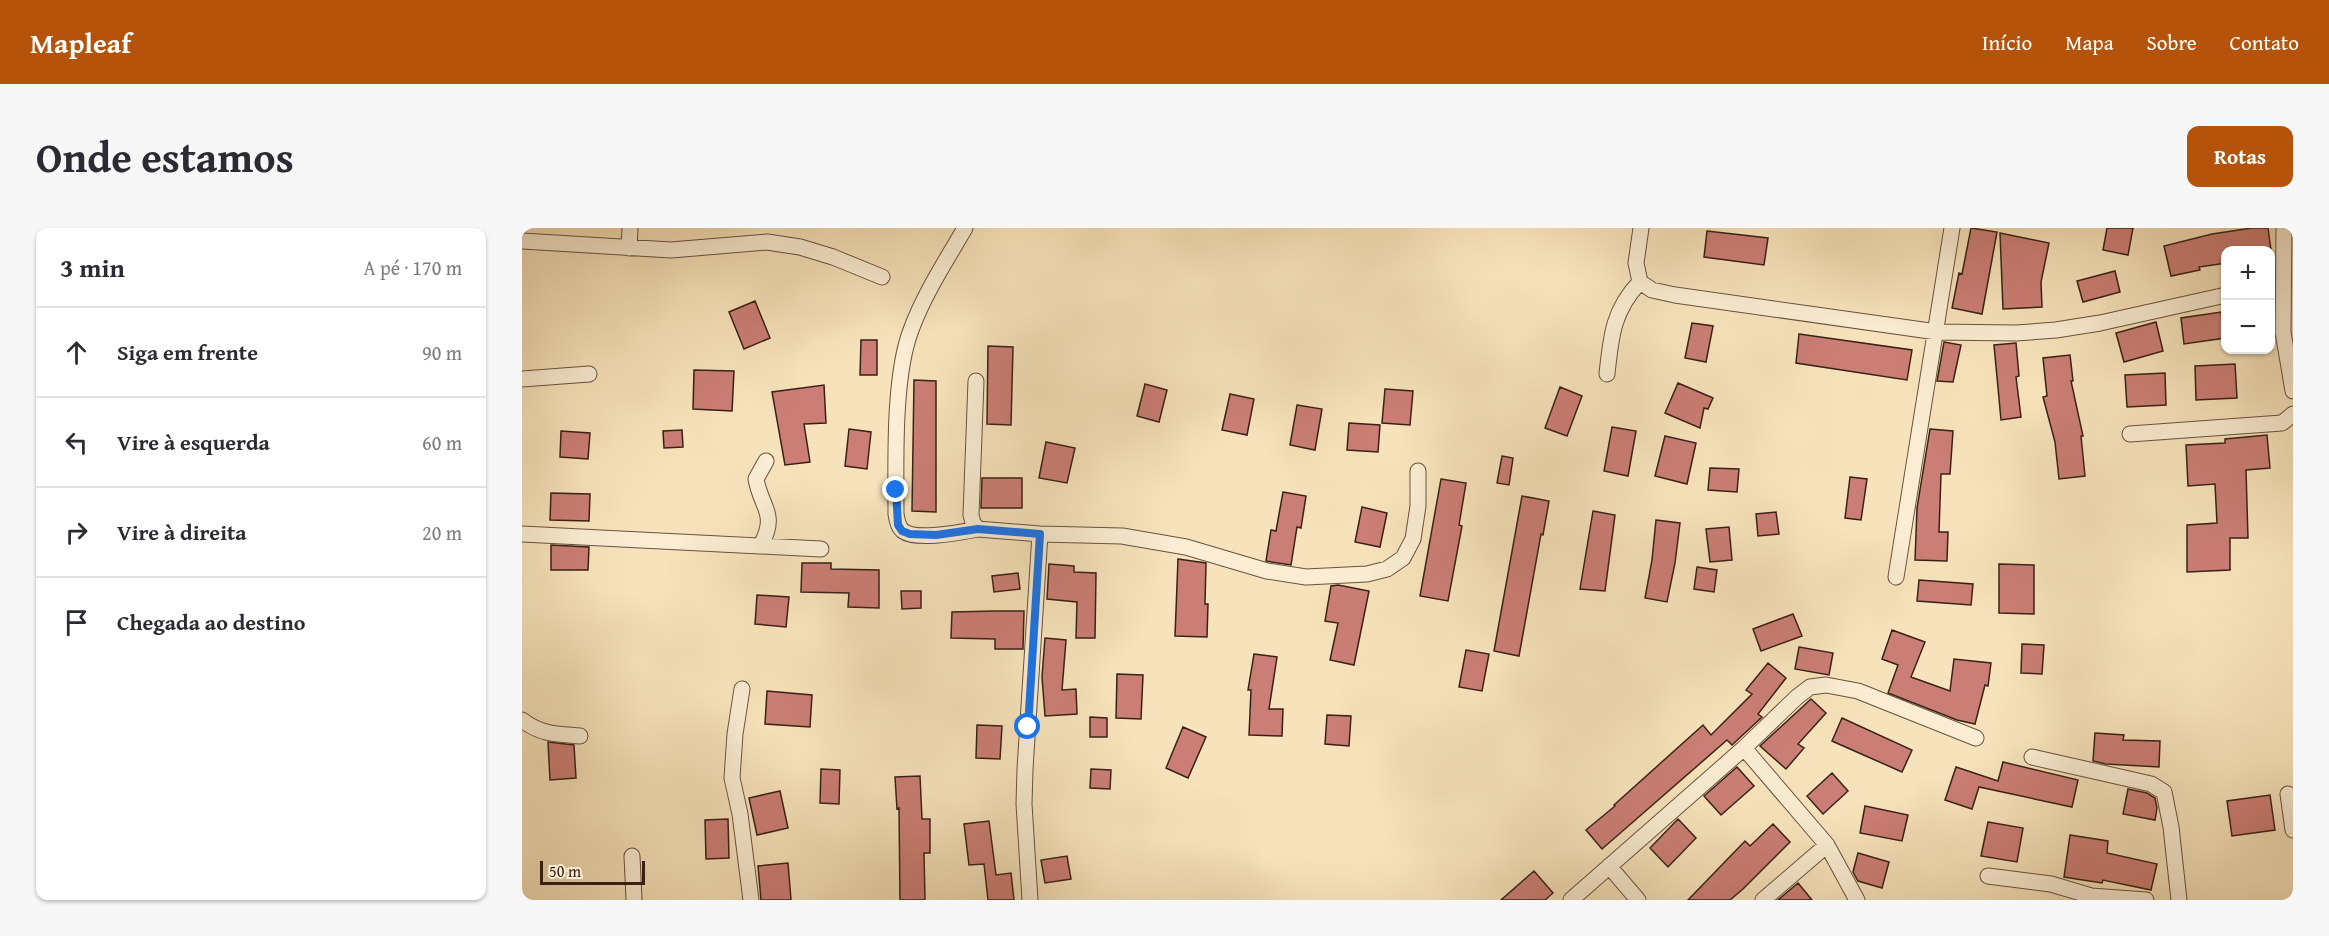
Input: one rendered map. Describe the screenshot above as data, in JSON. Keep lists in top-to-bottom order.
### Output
{
  "scale_bar": "50 m",
  "page": {
    "header": "Mapleaf",
    "nav": [
      "Início",
      "Mapa",
      "Sobre",
      "Contato"
    ],
    "title": "Onde estamos",
    "buttons": "Rotas",
    "heading": ["3 min", "A pé · 170 m"],
    "map_buttons": ["+", "−"],
    "list": [
      ["Siga em frente", "90 m"],
      ["Vire à esquerda", "60 m"],
      ["Vire à direita", "20 m"],
      "Chegada ao destino"
    ],
    "scale": "50 m"
  }
}
